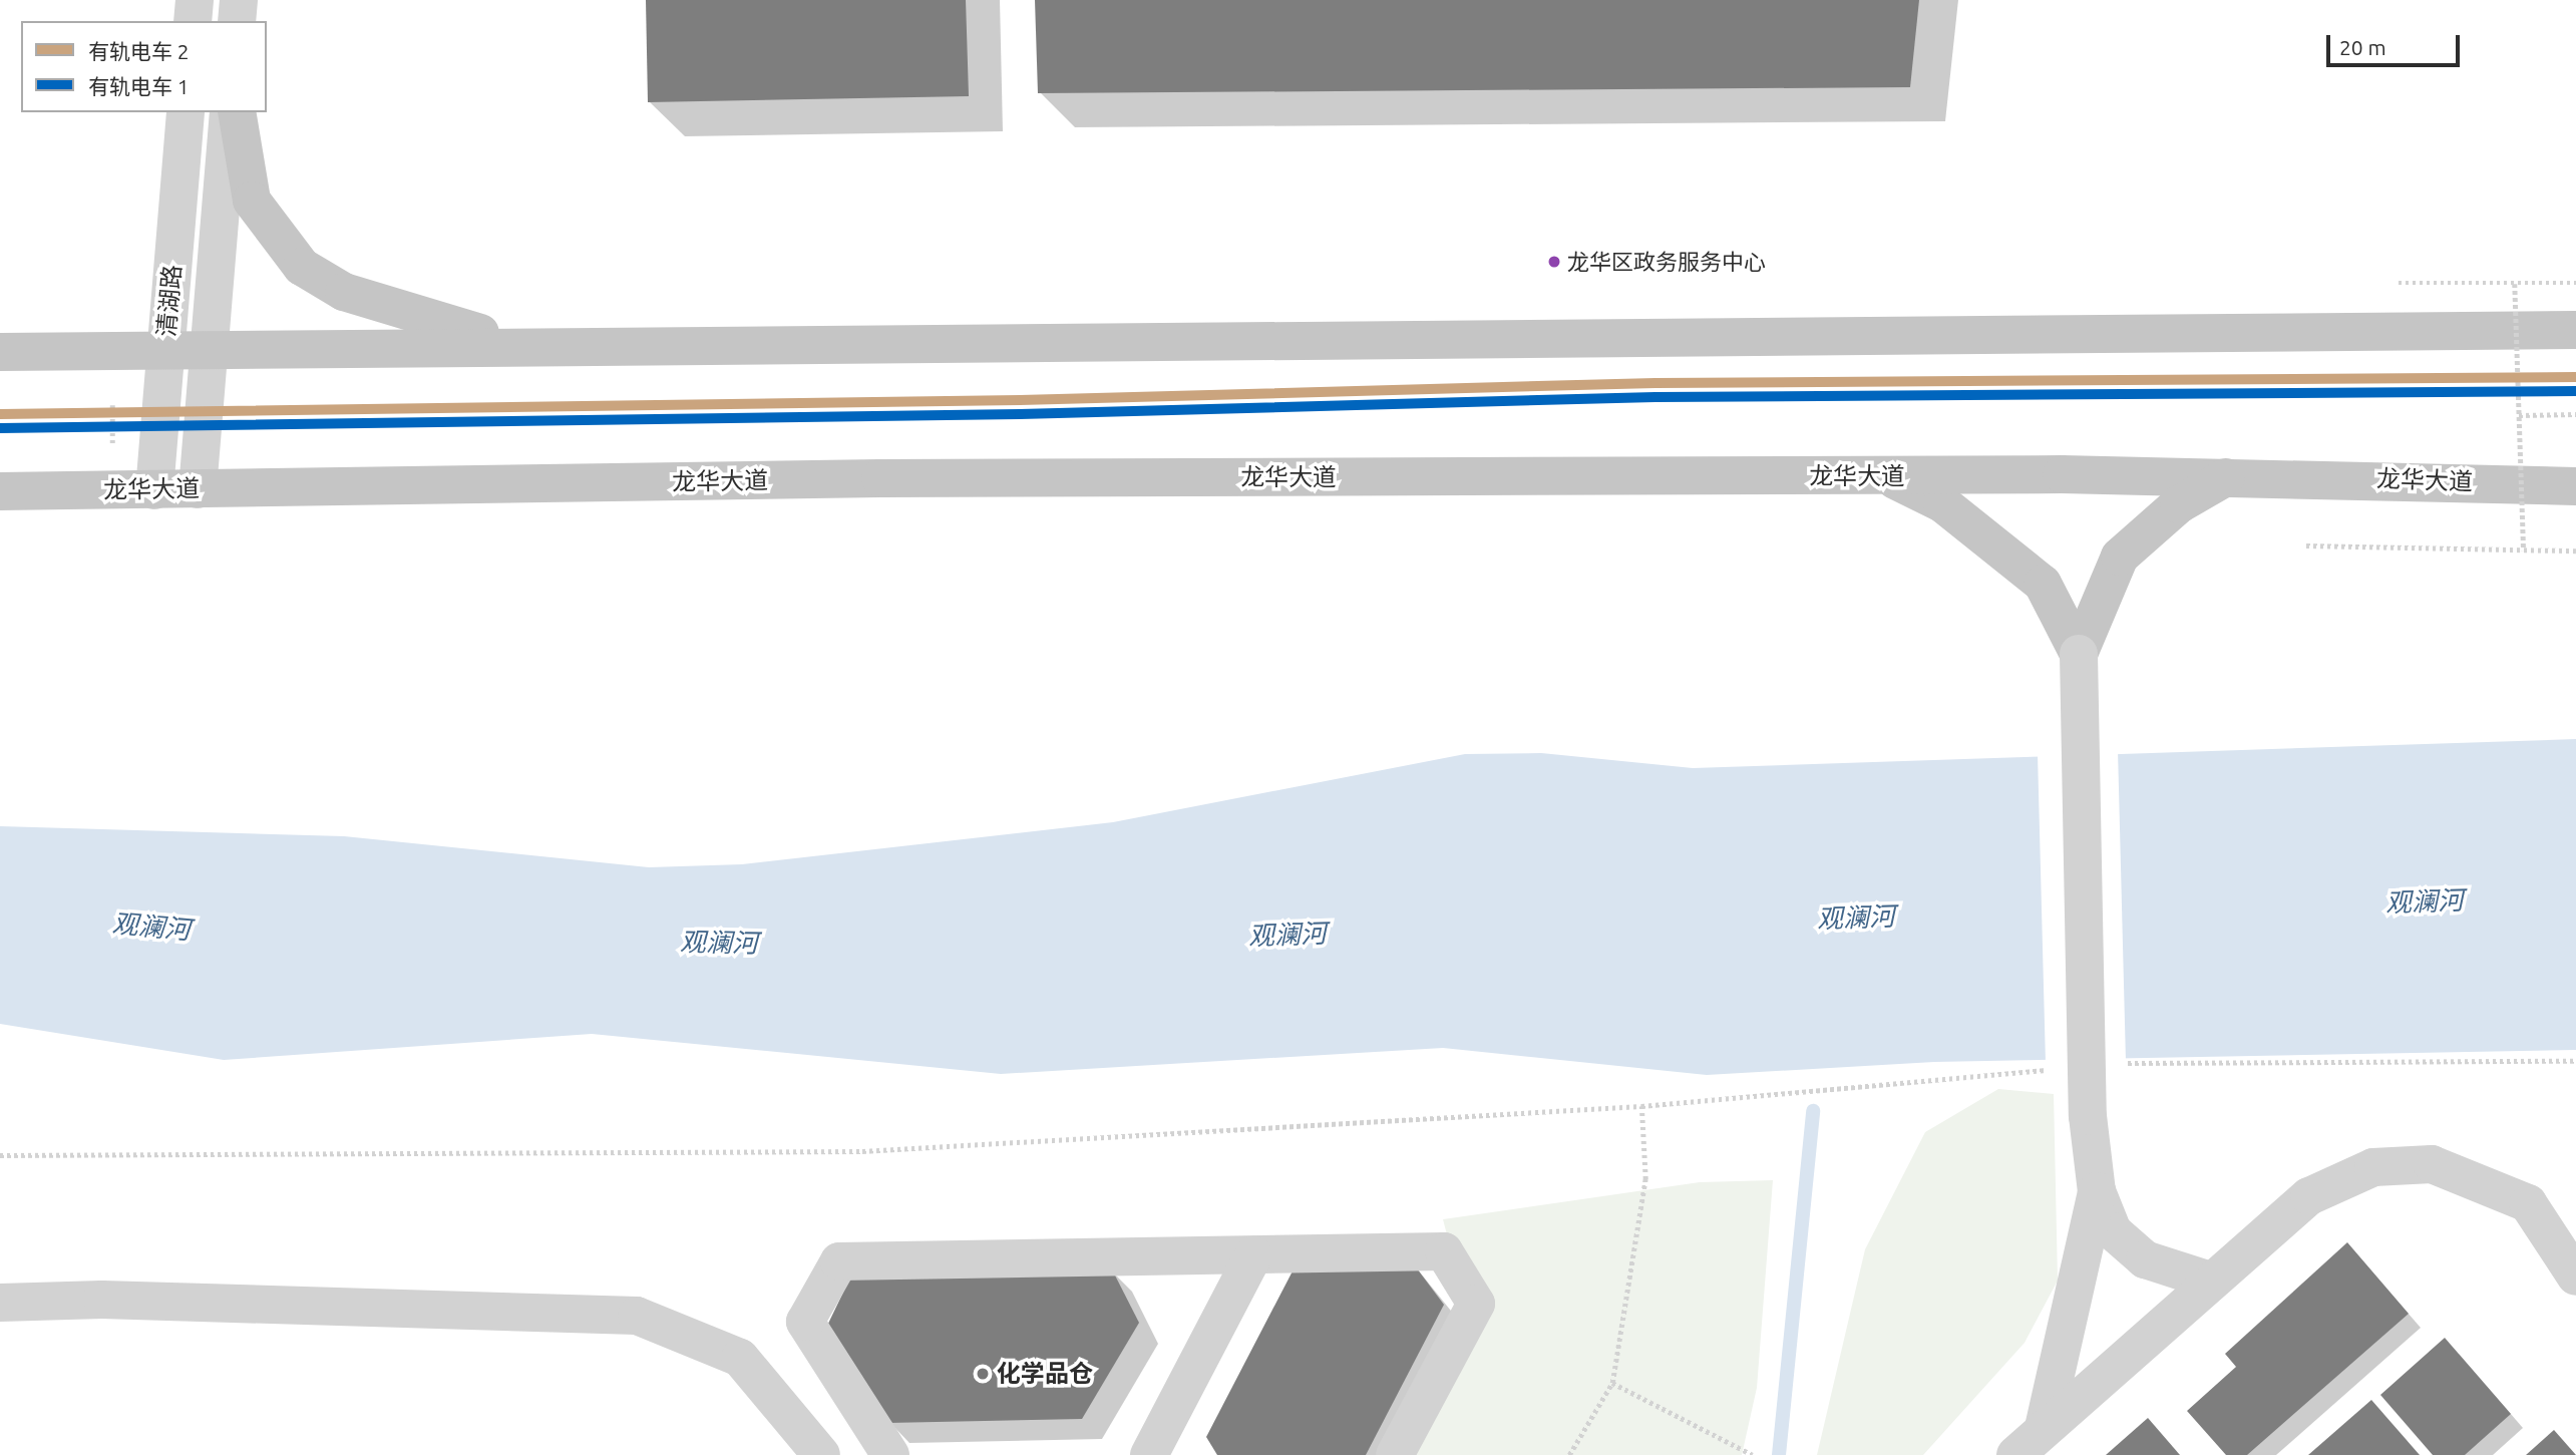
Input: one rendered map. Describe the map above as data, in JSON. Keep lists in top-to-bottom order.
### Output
{
  "streets": {
    "main road": ["龙华大道"],
    "street": ["清湖路"]
  },
  "crossings": [
    ["清湖路", "龙华大道"]
  ],
  "water": ["观澜河"],
  "places": ["龙华区政务服务中心", "化学品仓"],
  "lines": ["tram line 2", "tram line 1"],
  "legend": ["有轨电车 2", "有轨电车 1"],
  "scale_bar": "20 m"
}
